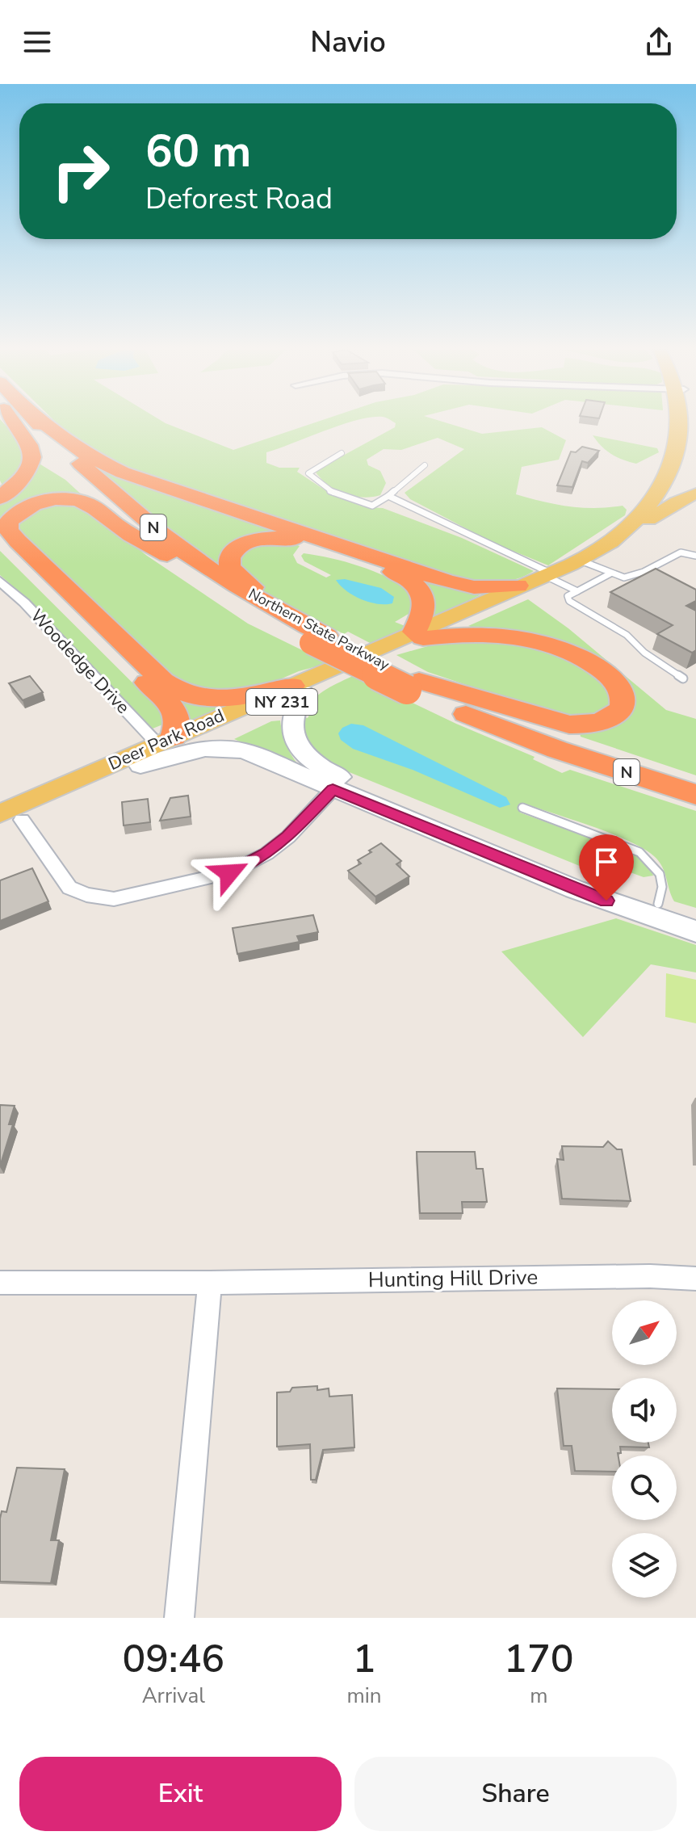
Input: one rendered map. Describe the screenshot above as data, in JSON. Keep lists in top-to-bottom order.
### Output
{
  "streets": {
    "highway": ["N", "Northern State Parkway"],
    "main road": ["NY 231", "Deer Park Road"],
    "street": ["Woodedge Drive", "Hunting Hill Drive"]
  },
  "crossings": [
    ["Woodedge Drive", "Deer Park Road"]
  ],
  "north": "top right",
  "page": {
    "header": "Navio",
    "turn": ["60 m", "Deforest Road"],
    "eta": [
      "09:46",
      "Arrival",
      "1",
      "min",
      "170",
      "m"
    ],
    "buttons": ["Exit", "Share"]
  }
}
